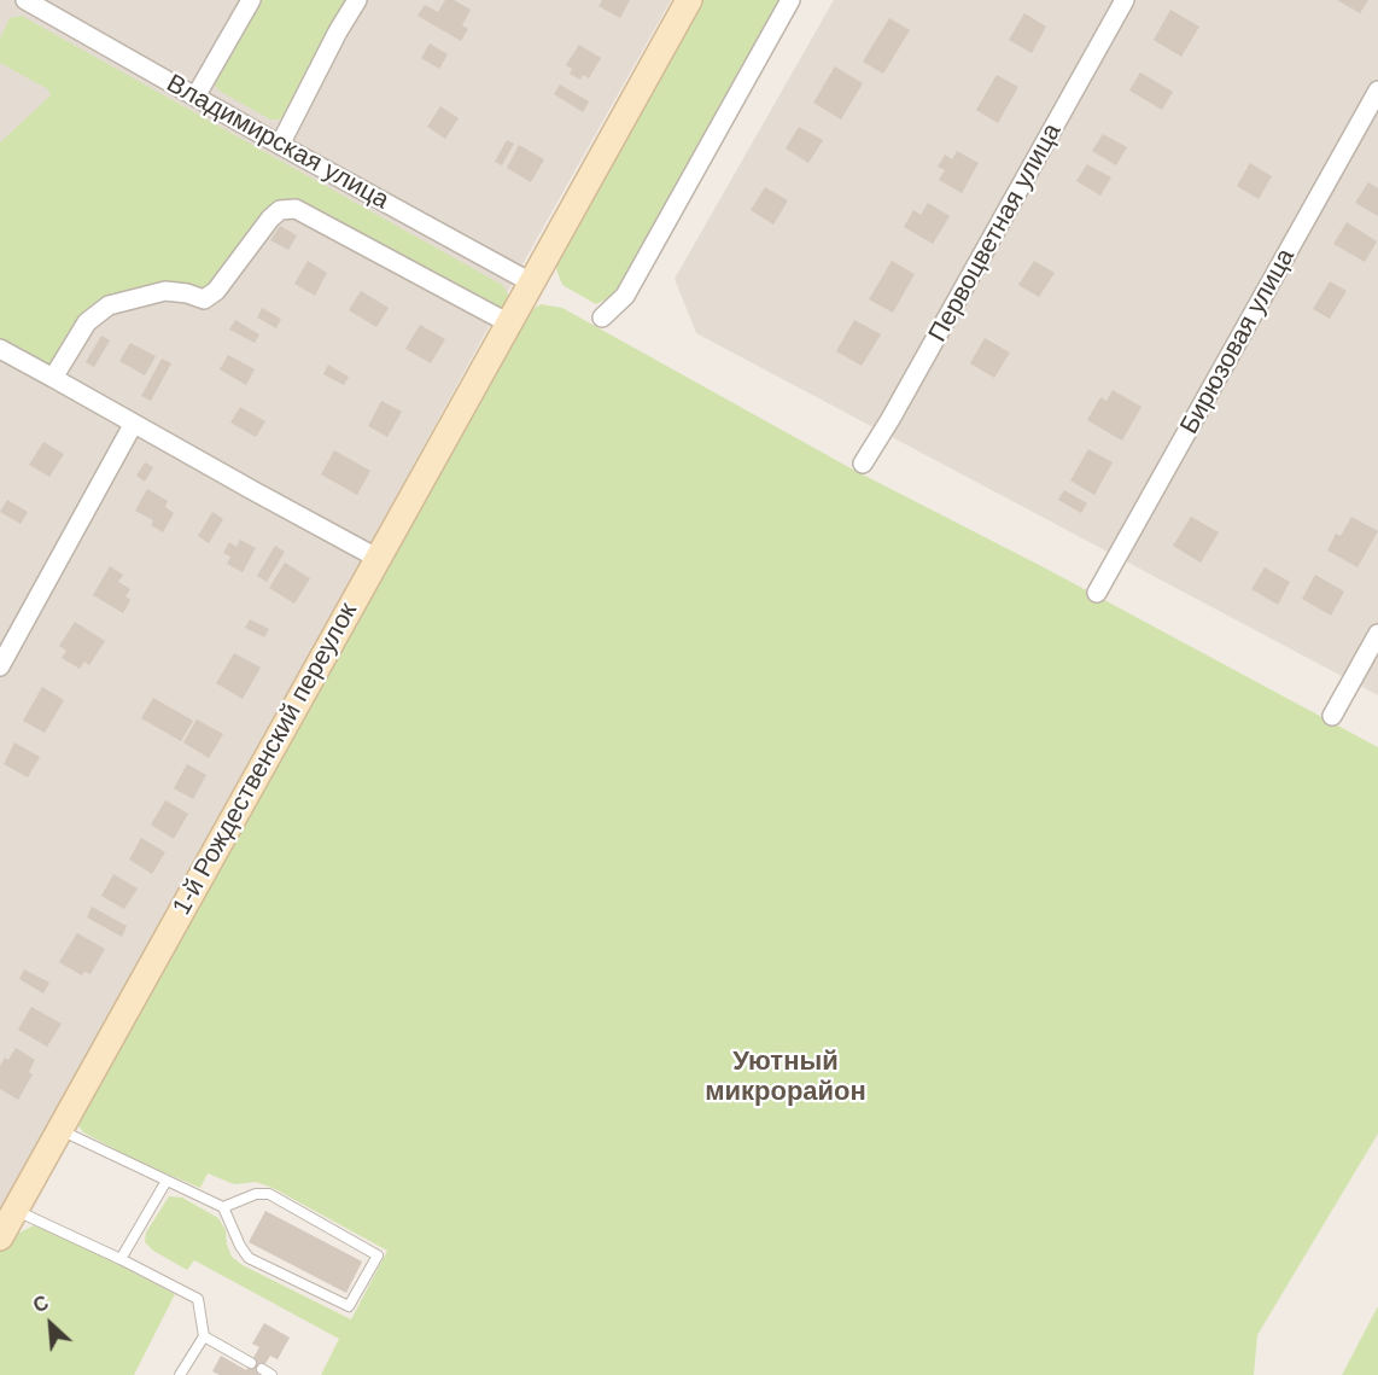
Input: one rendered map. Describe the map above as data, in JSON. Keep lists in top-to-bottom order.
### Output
{
  "streets": {
    "street": [
      "Владимирская улица",
      "Первоцветная улица",
      "Бирюзовая улица",
      "1-й Рождественский переулок"
    ]
  },
  "crossings": [
    ["Владимирская улица", "1-й Рождественский переулок"]
  ],
  "districts": ["Уютный микрорайон"],
  "north": "top left"
}
